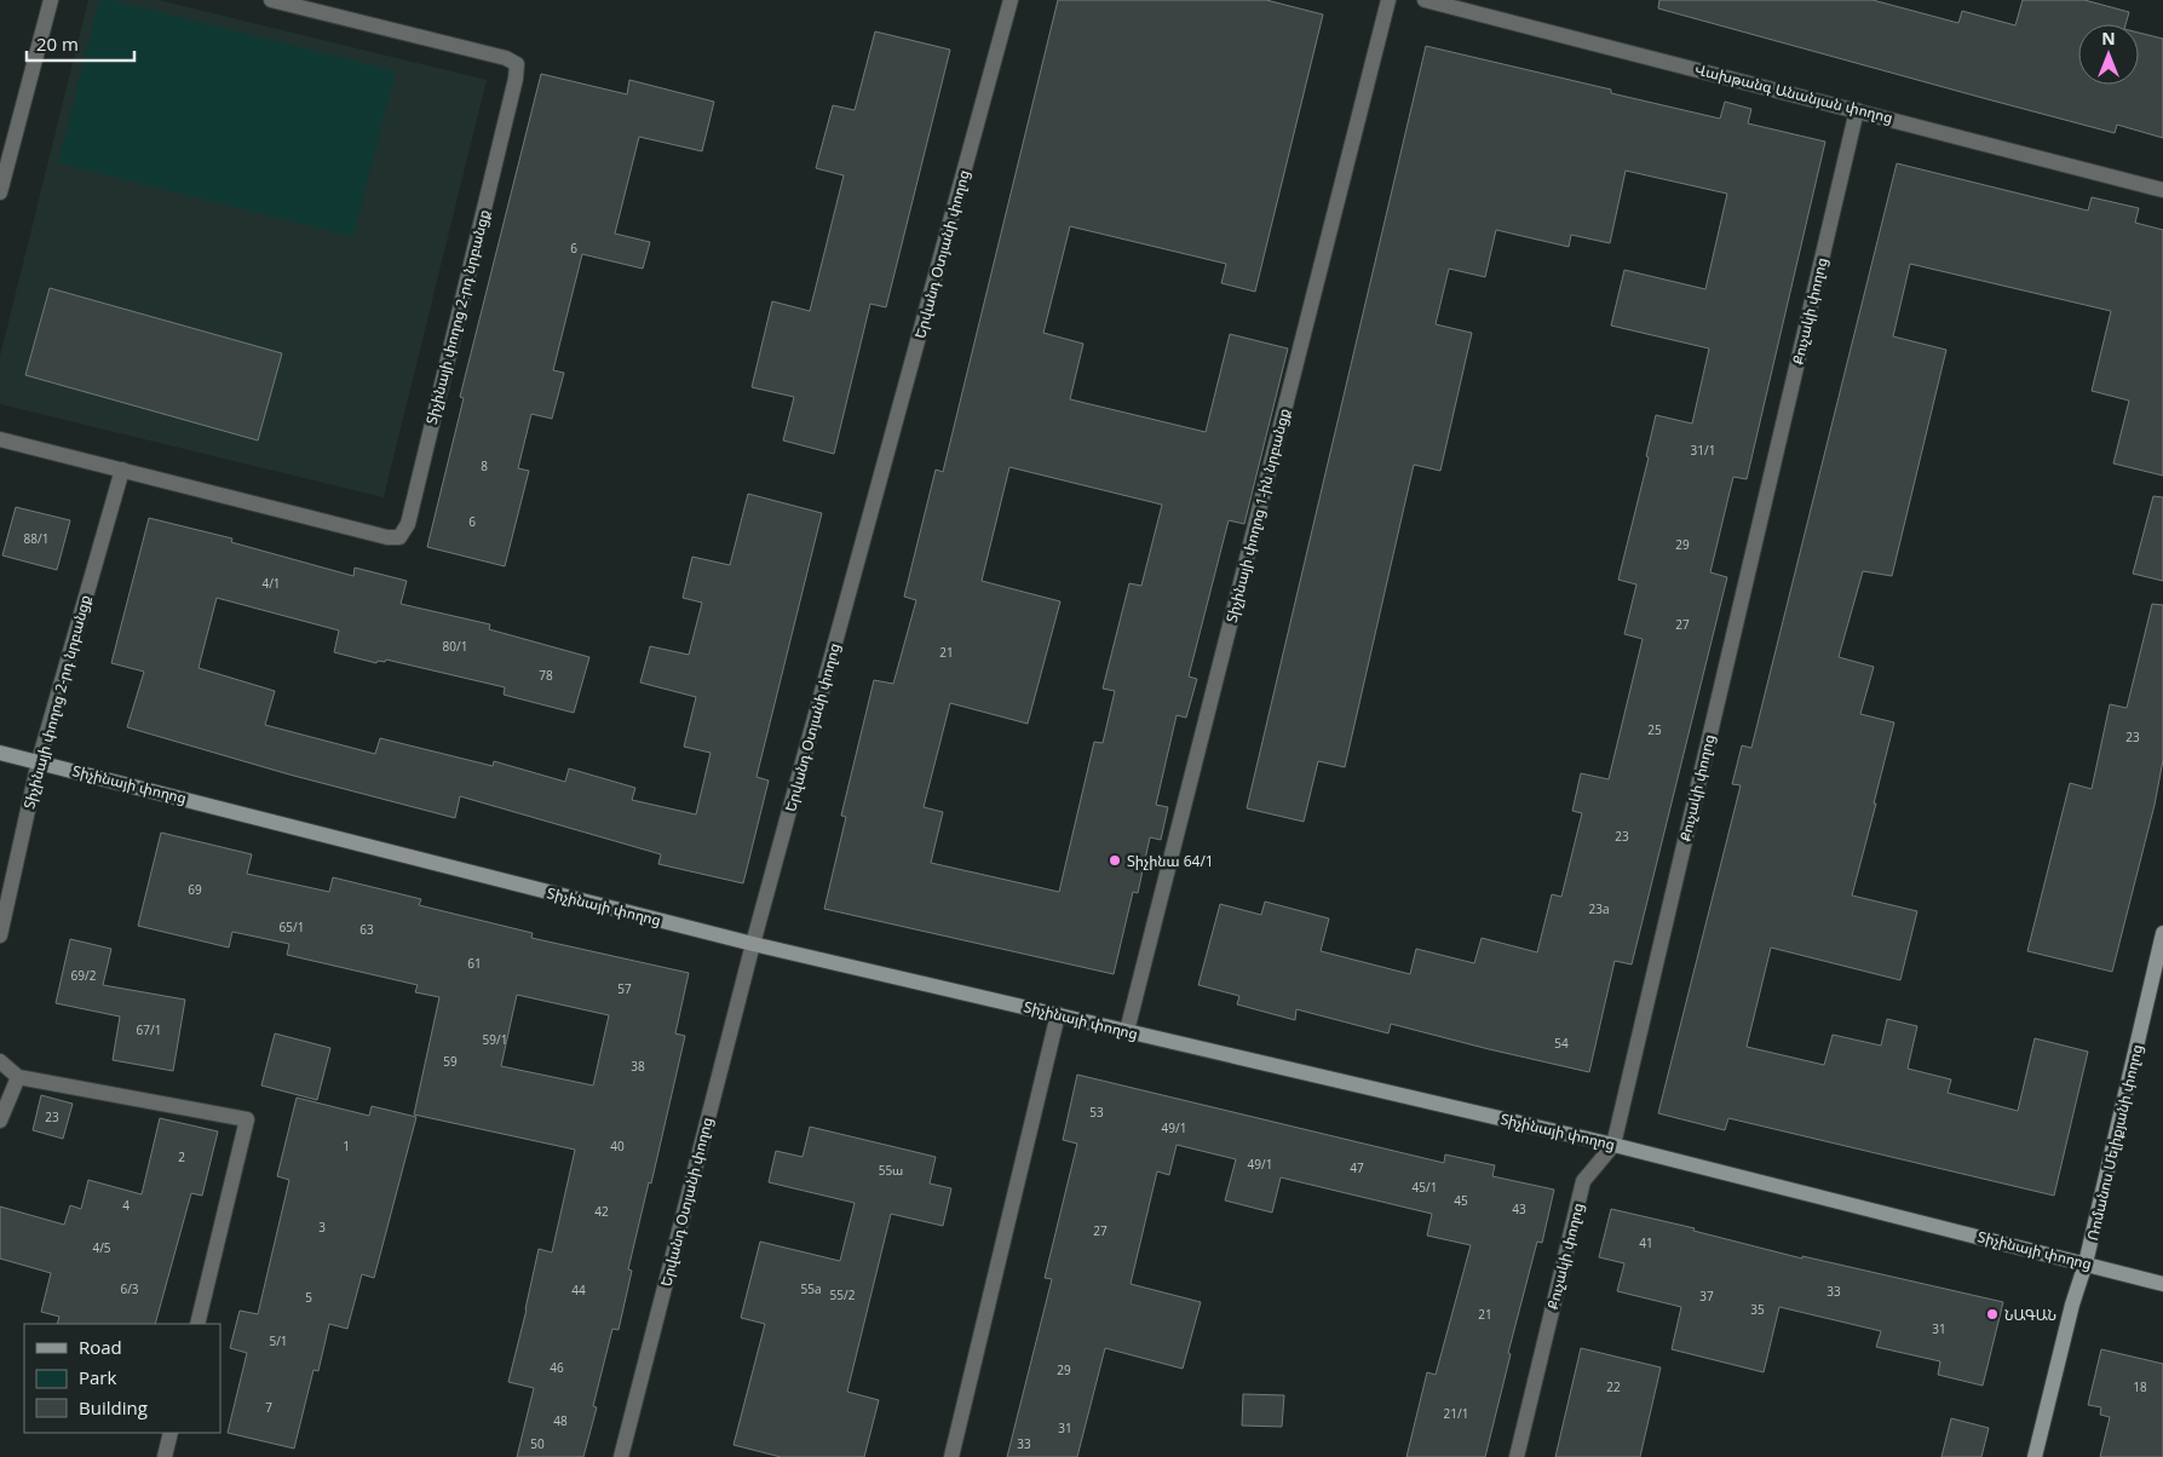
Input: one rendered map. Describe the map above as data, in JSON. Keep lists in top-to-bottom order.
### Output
{
  "streets": {
    "main road": ["Տիչինայի փողոց", "Ռոմանոս Մելիքյանի փողոց"],
    "street": [
      "Վախթանգ Անանյան փողոց",
      "Երվանդ Օտյանի փողոց",
      "Քուչակի փողոց",
      "Տիչինայի փողոց 2-րդ նրբանցք",
      "Տիչինայի փողոց 1-ին նրբանցք"
    ]
  },
  "crossings": [
    ["Վախթանգ Անանյան փողոց", "Քուչակի փողոց"],
    ["Երվանդ Օտյանի փողոց", "Տիչինայի փողոց"],
    ["Քուչակի փողոց", "Տիչինայի փողոց"],
    ["Տիչինայի փողոց 2-րդ նրբանցք", "Տիչինայի փողոց"],
    ["Տիչինայի փողոց 1-ին նրբանցք", "Տիչինայի փողոց"],
    ["Տիչինայի փողոց", "Ռոմանոս Մելիքյանի փողոց"]
  ],
  "places": ["Տիչինա 64/1", "ՆԱԳԱՆ"],
  "house_numbers": [
    "6",
    "31/1",
    "8",
    "6",
    "88/1",
    "29",
    "4/1",
    "27",
    "80/1",
    "21",
    "78",
    "25",
    "23",
    "23",
    "69",
    "23a",
    "65/1",
    "63",
    "61",
    "69/2",
    "57",
    "67/1",
    "59/1",
    "54",
    "59",
    "38",
    "53",
    "23",
    "49/1",
    "1",
    "40",
    "2",
    "49/1",
    "47",
    "55ա",
    "45/1",
    "45",
    "4",
    "43",
    "42",
    "3",
    "27",
    "41",
    "4/5",
    "6/3",
    "55a",
    "44",
    "33",
    "55/2",
    "37",
    "5",
    "35",
    "21",
    "31",
    "5/1",
    "46",
    "29",
    "22",
    "18",
    "7",
    "21/1",
    "48",
    "31",
    "50",
    "33"
  ],
  "legend": ["Road", "Park", "Building"],
  "scale_bar": "20 m",
  "north": "top"
}
